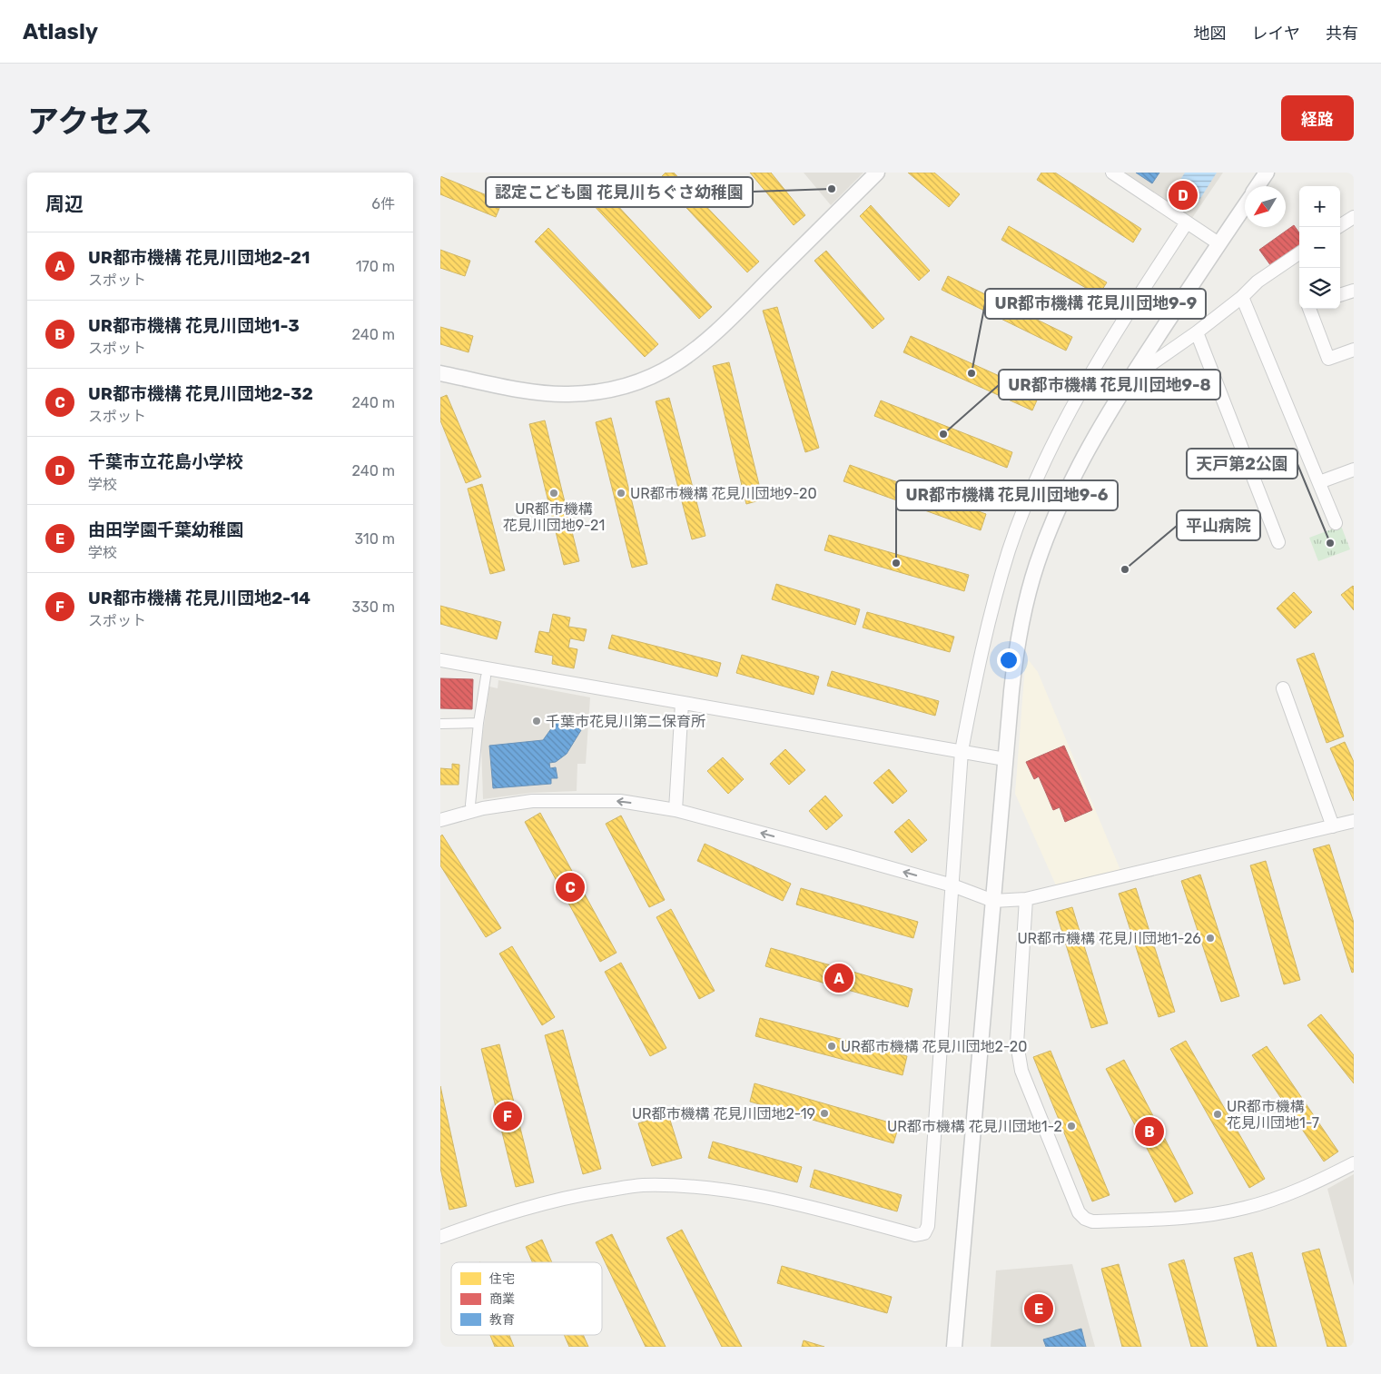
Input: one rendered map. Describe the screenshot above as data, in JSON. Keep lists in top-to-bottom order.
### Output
{
  "places": [
    "認定こども園 花見川ちぐさ幼稚園",
    "UR都市機構 花見川団地9-9",
    "UR都市機構 花見川団地9-8",
    "UR都市機構 花見川団地9-21",
    "UR都市機構 花見川団地9-20",
    "天戸第2公園",
    "UR都市機構 花見川団地9-6",
    "平山病院",
    "千葉市花見川第二保育所",
    "UR都市機構 花見川団地1-26",
    "UR都市機構 花見川団地2-20",
    "UR都市機構 花見川団地2-19",
    "UR都市機構 花見川団地1-7",
    "UR都市機構 花見川団地1-2"
  ],
  "legend": ["住宅", "商業", "教育"],
  "north": "bottom left",
  "page": {
    "header": "Atlasly",
    "nav": ["地図", "レイヤ", "共有"],
    "title": "アクセス",
    "buttons": "経路",
    "heading": ["周辺", "6件"],
    "pins": [
      "D",
      "C",
      "A",
      "F",
      "B",
      "E"
    ],
    "map_buttons": ["+", "−"],
    "list": [
      {
        "mark": "A",
        "name": "UR都市機構 花見川団地2-21",
        "note": "スポット",
        "value": "170 m"
      },
      {
        "mark": "B",
        "name": "UR都市機構 花見川団地1-3",
        "note": "スポット",
        "value": "240 m"
      },
      {
        "mark": "C",
        "name": "UR都市機構 花見川団地2-32",
        "note": "スポット",
        "value": "240 m"
      },
      {
        "mark": "D",
        "name": "千葉市立花島小学校",
        "note": "学校",
        "value": "240 m"
      },
      {
        "mark": "E",
        "name": "由田学園千葉幼稚園",
        "note": "学校",
        "value": "310 m"
      },
      {
        "mark": "F",
        "name": "UR都市機構 花見川団地2-14",
        "note": "スポット",
        "value": "330 m"
      }
    ]
  }
}
